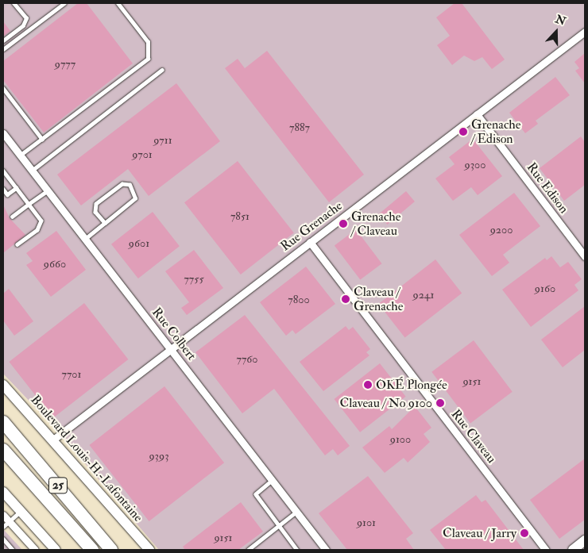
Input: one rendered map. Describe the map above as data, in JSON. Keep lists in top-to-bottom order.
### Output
{
  "streets": {
    "highway": ["25"],
    "main road": ["Boulevard Louis-H.-Lafontaine"],
    "street": [
      "Rue Edison",
      "Rue Grenache",
      "Rue Colbert",
      "Rue Claveau"
    ]
  },
  "crossings": [
    ["Rue Edison", "Rue Grenache"],
    ["Rue Grenache", "Rue Colbert"],
    ["Rue Grenache", "Rue Claveau"],
    ["Rue Grenache", "Boulevard Louis-H.-Lafontaine"]
  ],
  "places": [
    "Grenache / Edison",
    "Grenache / Claveau",
    "Claveau / Grenache",
    "OKÉ Plongée",
    "Claveau / No 9100",
    "Claveau / Jarry"
  ],
  "house_numbers": [
    "9777",
    "7887",
    "9711",
    "9701",
    "9300",
    "7851",
    "9200",
    "9601",
    "9660",
    "7755",
    "9160",
    "9241",
    "7800",
    "7760",
    "7701",
    "9151",
    "9100",
    "9393",
    "9101",
    "9151"
  ],
  "north": "top"
}
